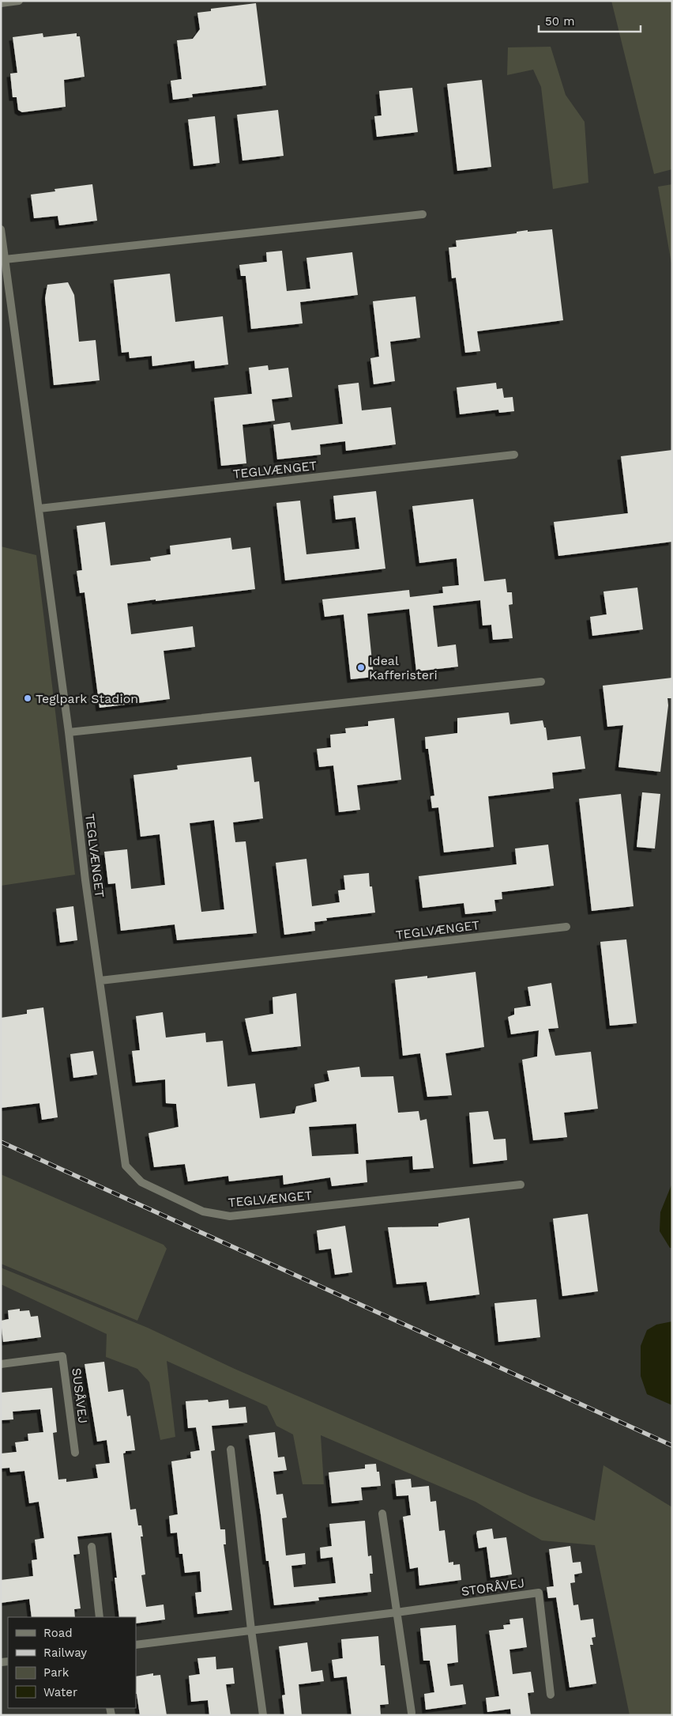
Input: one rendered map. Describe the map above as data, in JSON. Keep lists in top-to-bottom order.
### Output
{
  "streets": {
    "street": ["TEGLVÆNGET", "SUSÅVEJ", "STORÅVEJ"]
  },
  "places": ["Ideal Kafferisteri", "Teglpark Stadion"],
  "legend": [
    "Road",
    "Railway",
    "Park",
    "Water"
  ],
  "scale_bar": "50 m"
}
